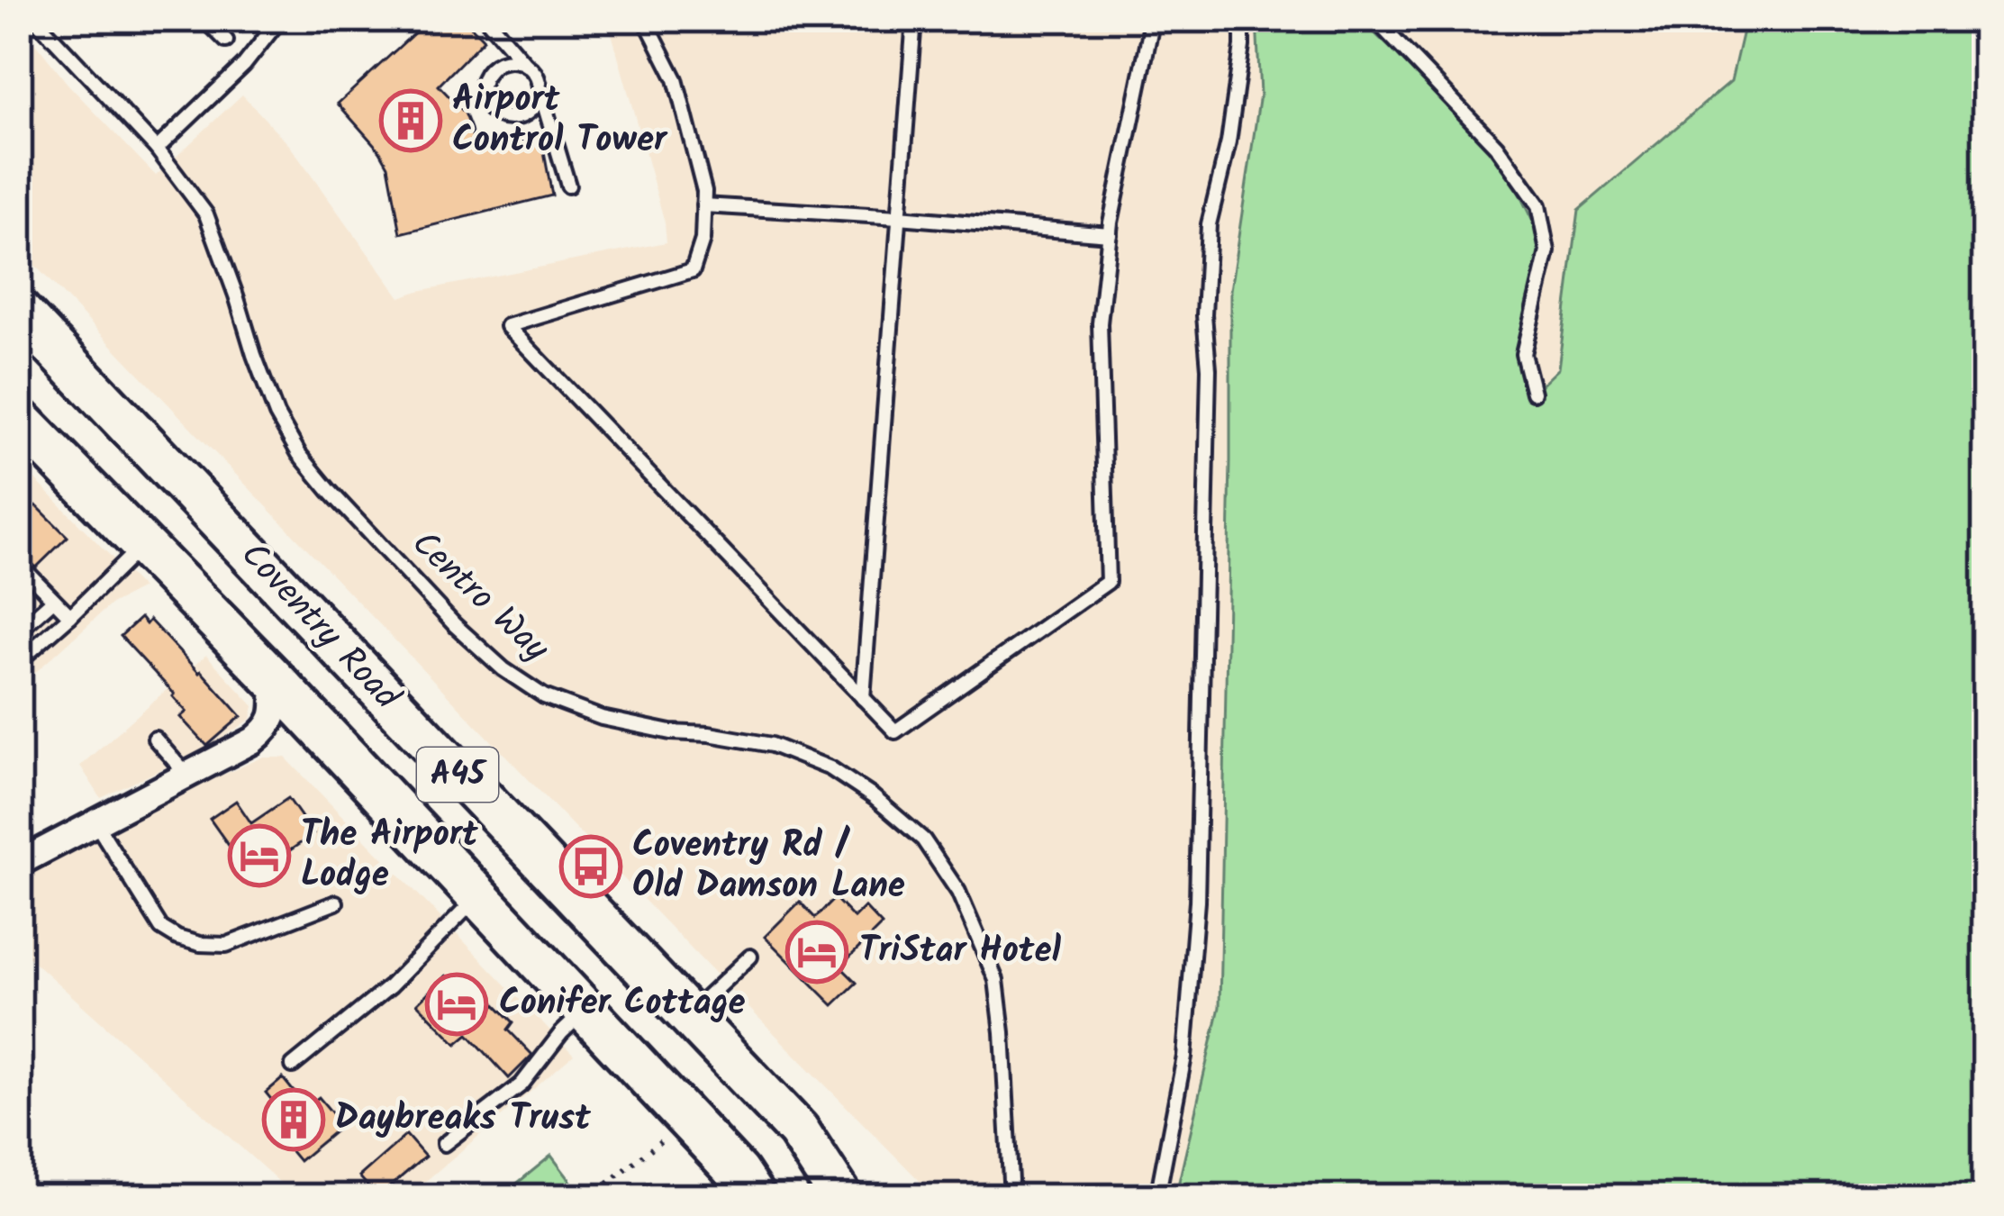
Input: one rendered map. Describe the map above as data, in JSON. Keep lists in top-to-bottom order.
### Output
{
  "streets": {
    "highway": ["Coventry Road", "A45"],
    "lane": ["Centro Way"]
  },
  "places": {
    "building": ["Airport Control Tower", "Daybreaks Trust"],
    "hotel": ["The Airport Lodge", "TriStar Hotel", "Conifer Cottage"],
    "bus stop": ["Coventry Rd / Old Damson Lane"]
  }
}
